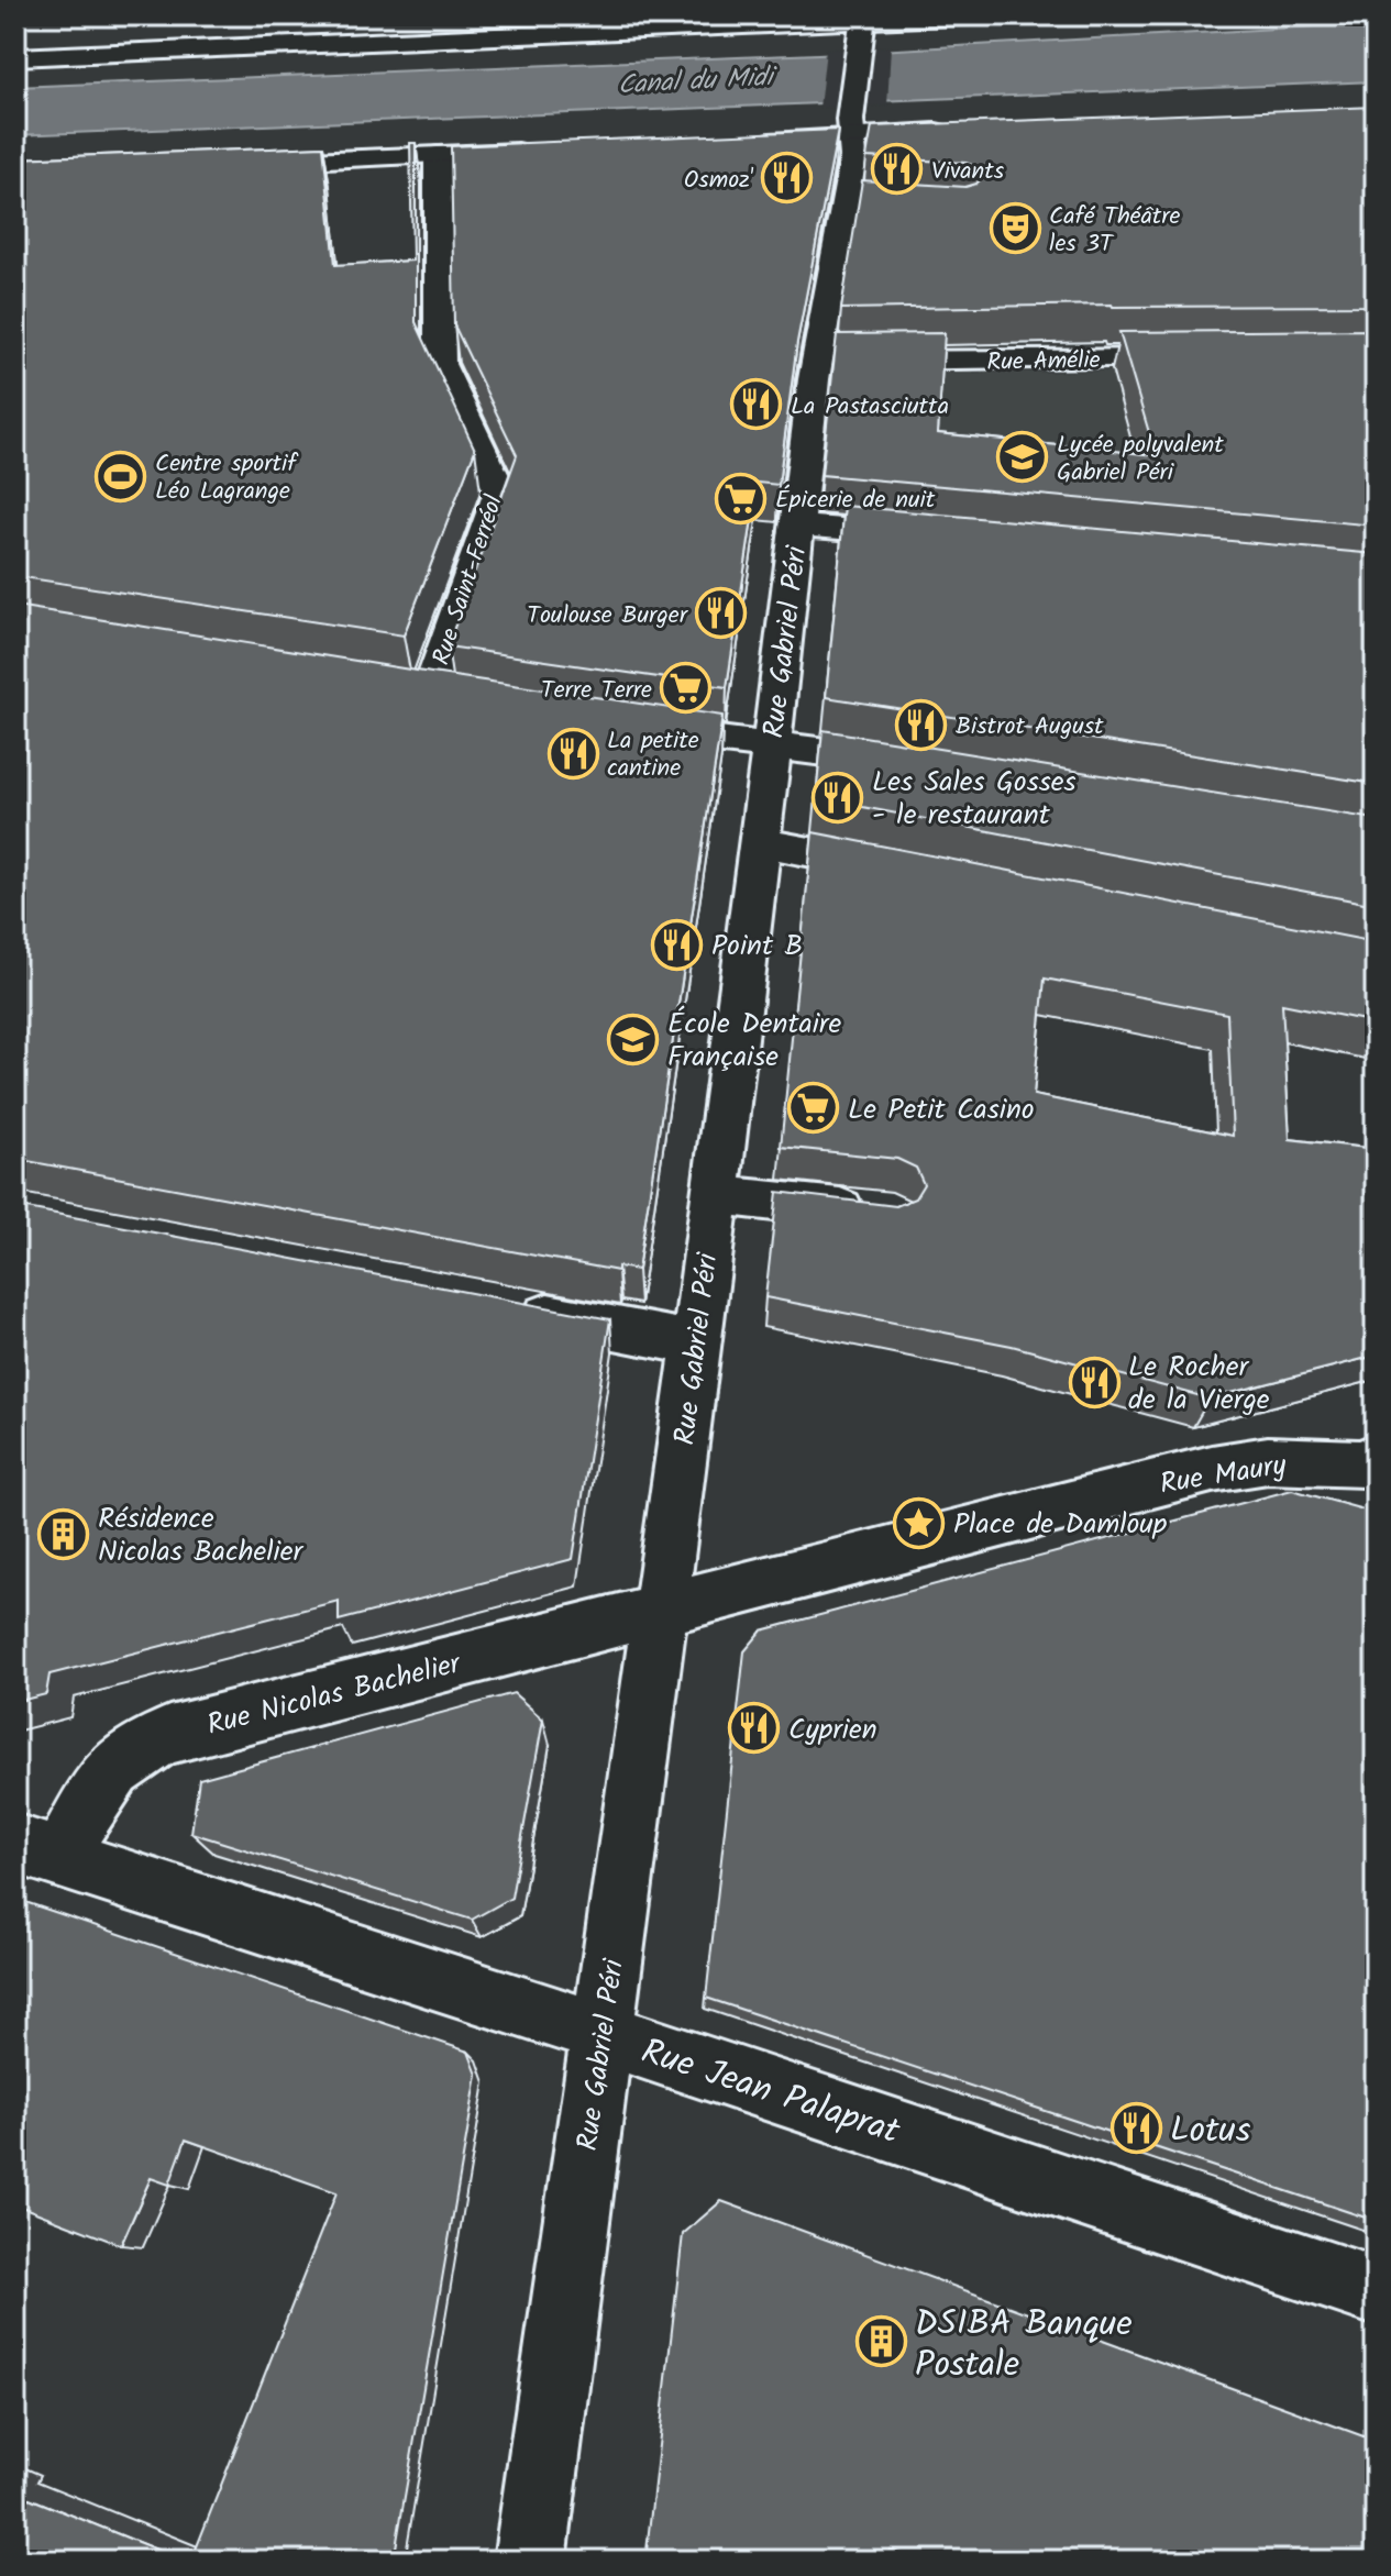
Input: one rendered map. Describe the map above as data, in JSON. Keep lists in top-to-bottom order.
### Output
{
  "streets": {
    "street": [
      "Rue Amélie",
      "Rue Saint-Ferréol",
      "Rue Gabriel Péri",
      "Rue Maury",
      "Rue Nicolas Bachelier",
      "Rue Jean Palaprat"
    ]
  },
  "crossings": [
    ["Rue Amélie", "Rue Gabriel Péri"],
    ["Rue Gabriel Péri", "Rue Maury"],
    ["Rue Gabriel Péri", "Rue Nicolas Bachelier"],
    ["Rue Gabriel Péri", "Rue Jean Palaprat"],
    ["Rue Maury", "Rue Nicolas Bachelier"],
    ["Rue Nicolas Bachelier", "Rue Jean Palaprat"]
  ],
  "water": ["Canal du Midi"],
  "places": {
    "restaurant": [
      "Vivants",
      "Osmoz'",
      "La Pastasciutta",
      "Toulouse Burger",
      "Bistrot August",
      "La petite cantine",
      "Les Sales Gosses - le restaurant",
      "Point B",
      "Le Rocher de la Vierge",
      "Cyprien",
      "Lotus"
    ],
    "theatre": ["Café Théâtre les 3T"],
    "school or university": ["Lycée polyvalent Gabriel Péri", "École Dentaire Française"],
    "sports": ["Centre sportif Léo Lagrange"],
    "supermarket": ["Épicerie de nuit", "Terre Terre", "Le Petit Casino"],
    "place": ["Place de Damloup"],
    "building": ["Résidence Nicolas Bachelier", "DSIBA Banque Postale"]
  }
}
